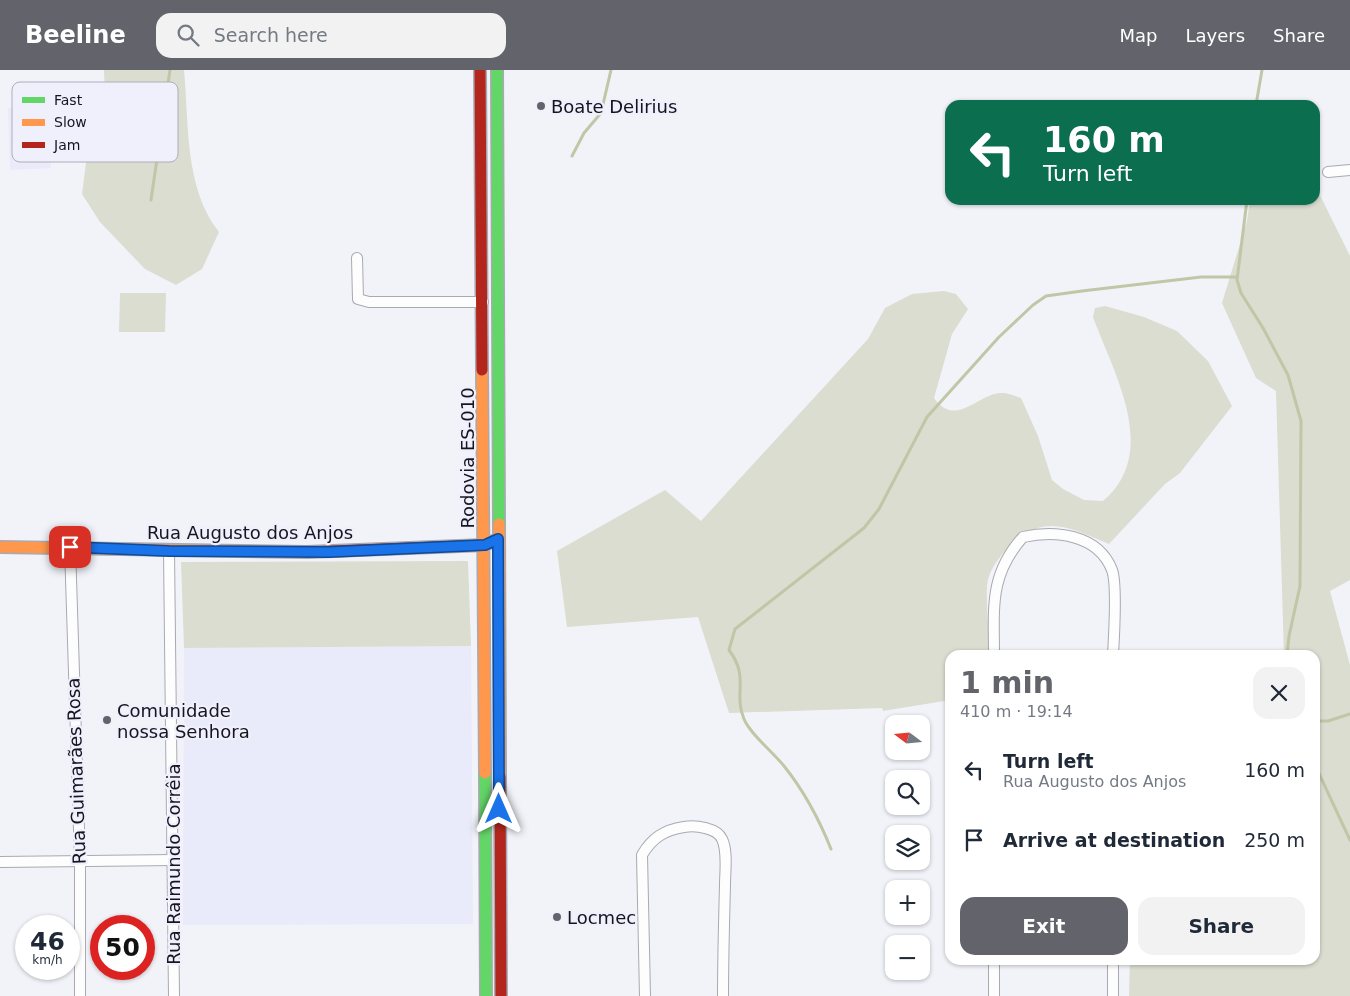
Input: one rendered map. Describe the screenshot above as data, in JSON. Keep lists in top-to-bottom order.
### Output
{
  "streets": {
    "main road": ["Rodovia ES-010", "Rua Augusto dos Anjos"],
    "street": ["Rua Guimarães Rosa", "Rua Raimundo Corrêia"]
  },
  "crossings": [
    ["Rodovia ES-010", "Rua Augusto dos Anjos"],
    ["Rua Augusto dos Anjos", "Rua Guimarães Rosa"],
    ["Rua Augusto dos Anjos", "Rua Raimundo Corrêia"]
  ],
  "places": ["Boate Delirius", "Comunidade nossa Senhora", "Locmec"],
  "legend": ["Fast", "Slow", "Jam"],
  "north": "left",
  "page": {
    "header": "Beeline",
    "search": "Search here",
    "nav": ["Map", "Layers", "Share"],
    "turn": ["160 m", "Turn left"],
    "heading": ["1 min", "410 m · 19:14"],
    "map_buttons": ["+", "−"],
    "list": [
      {
        "name": "Turn left",
        "note": "Rua Augusto dos Anjos",
        "value": "160 m"
      },
      {
        "name": "Arrive at destination",
        "value": "250 m"
      }
    ],
    "buttons": ["Exit", "Share"],
    "speed": "46 km/h",
    "limit": "50"
  }
}
